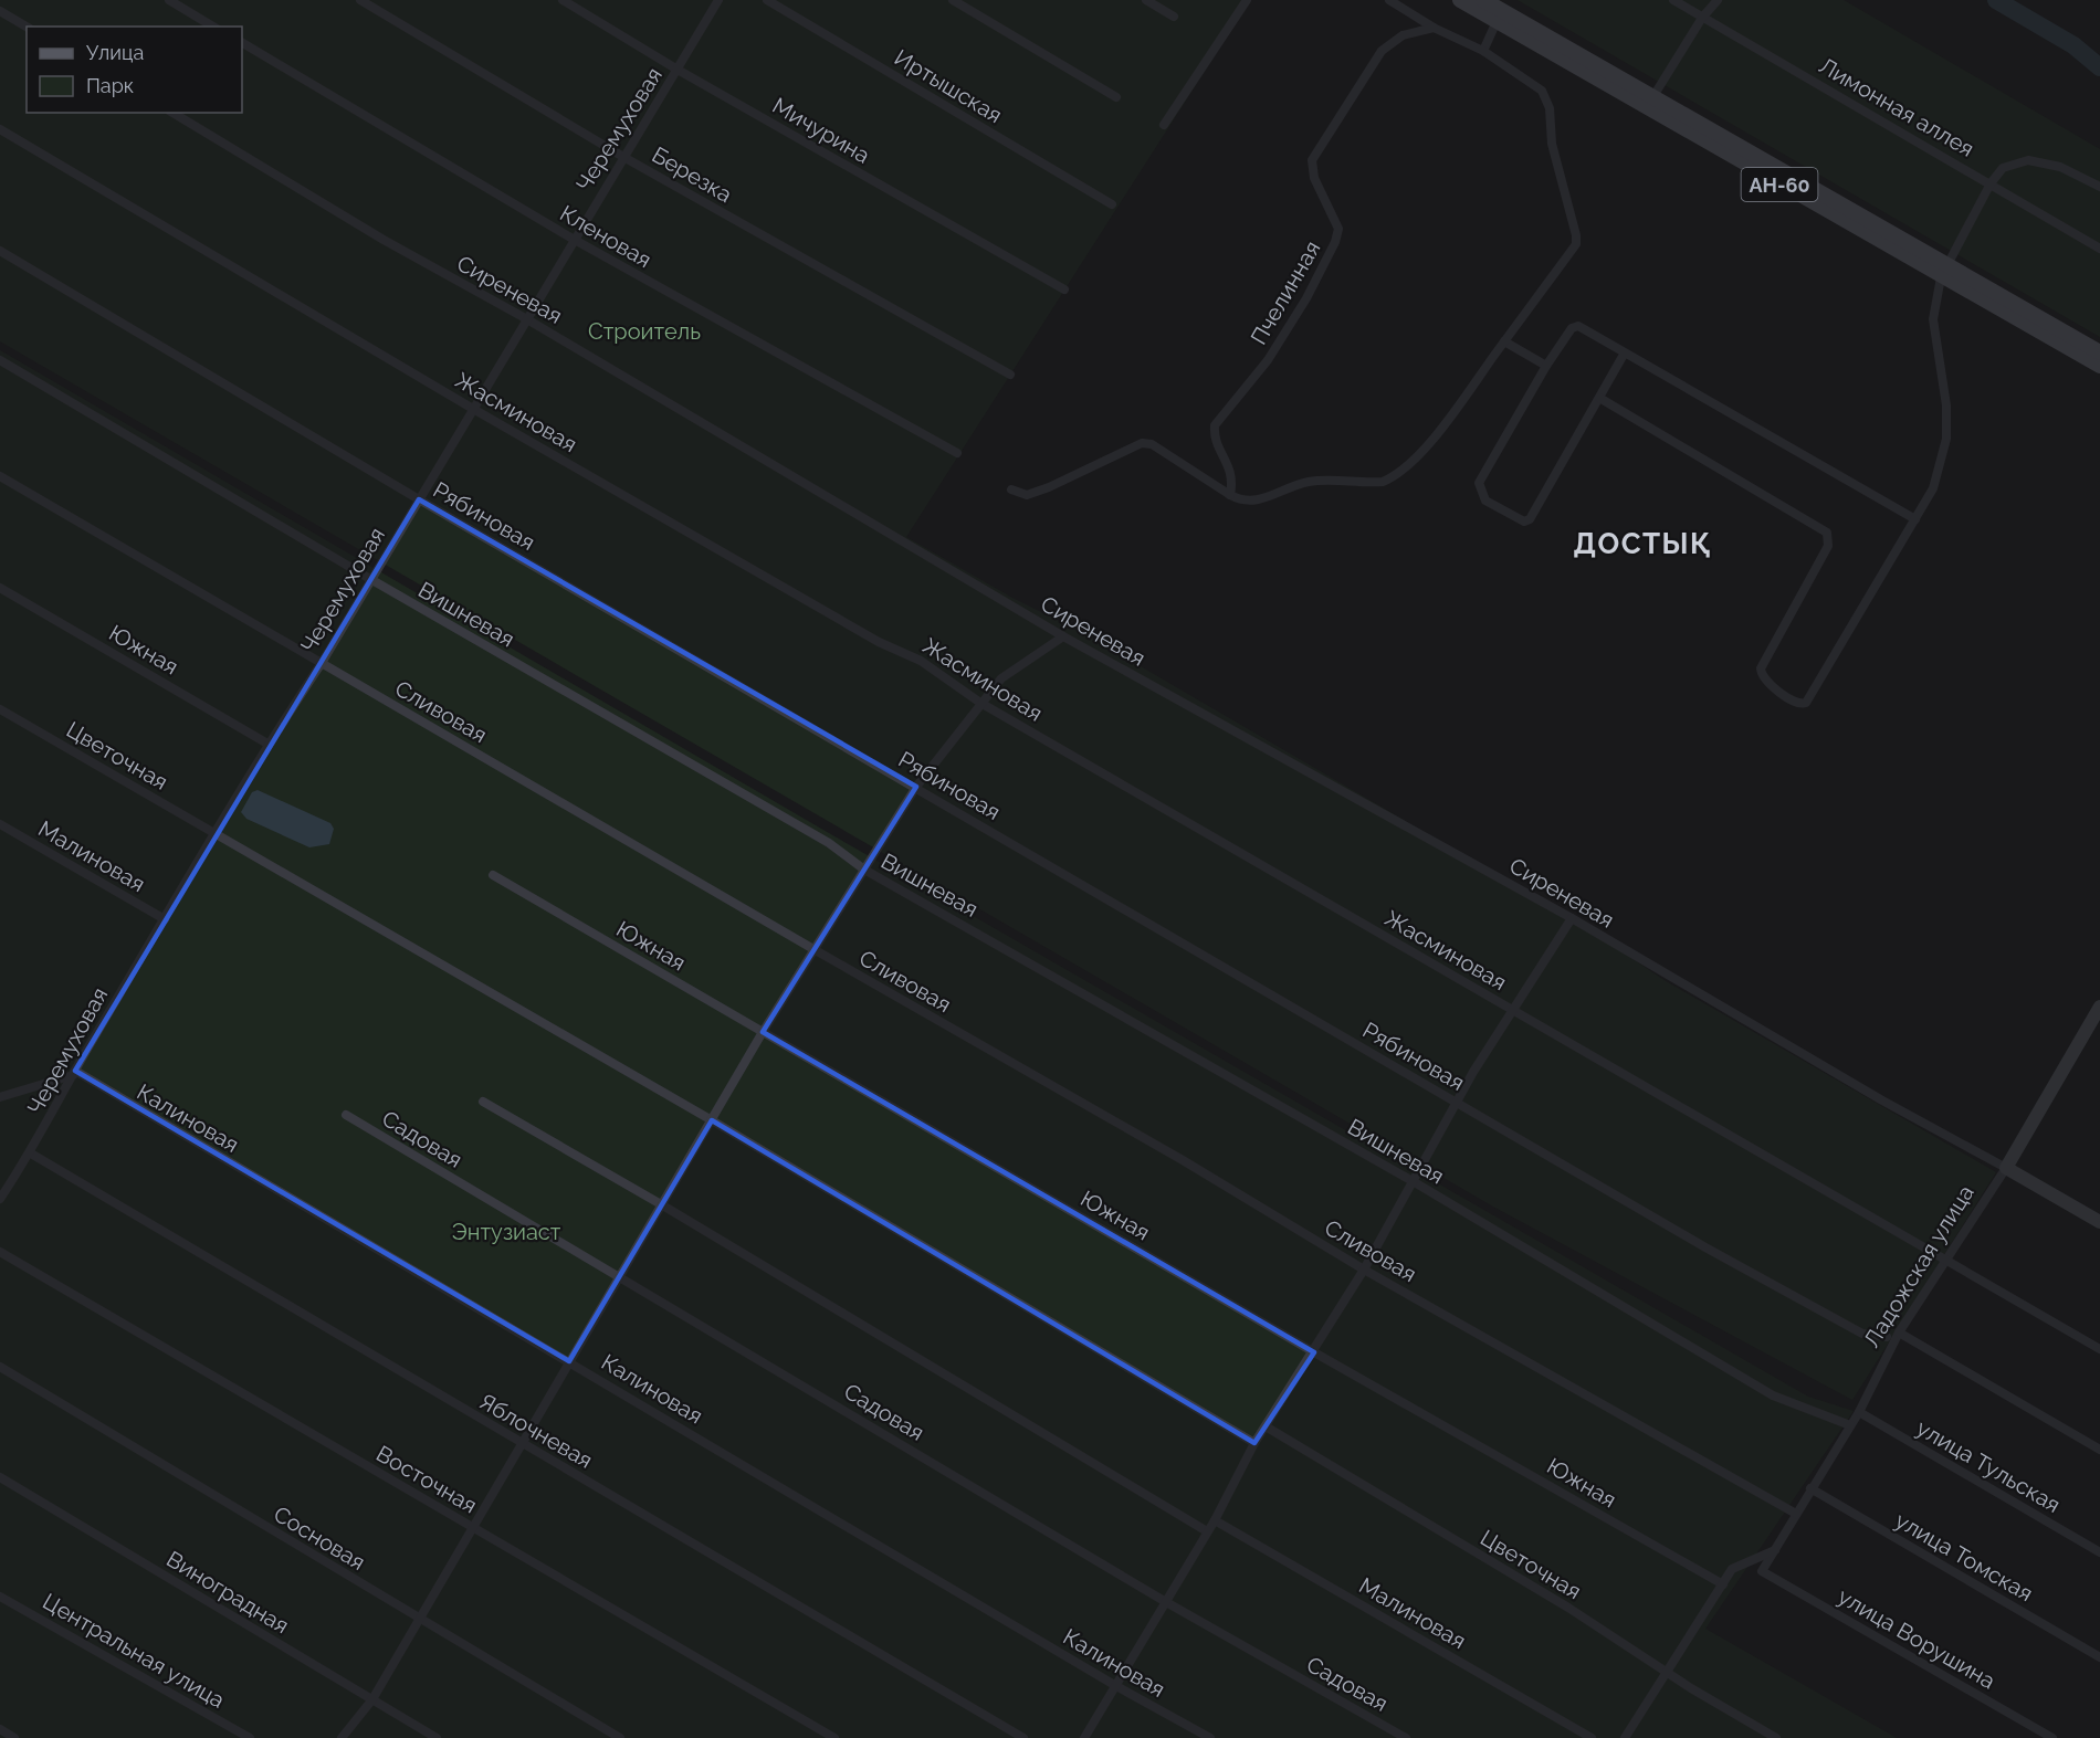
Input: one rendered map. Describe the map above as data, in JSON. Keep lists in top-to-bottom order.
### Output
{
  "streets": {
    "main road": ["АН-60", "Ладожская улица"],
    "street": [
      "Иртышская",
      "Лимонная аллея",
      "Черемуховая",
      "Мичурина",
      "Березка",
      "Кленовая",
      "Сиреневая",
      "Пчелинная",
      "Жасминовая",
      "Рябиновая",
      "Вишневая",
      "Южная",
      "Сливовая",
      "Цветочная",
      "Малиновая",
      "Калиновая",
      "Садовая",
      "Яблочневая",
      "улица Тульская",
      "Восточная",
      "Сосновая",
      "улица Томская",
      "Виноградная",
      "улица Ворушина",
      "Центральная улица"
    ]
  },
  "crossings": [
    ["Черемуховая", "Мичурина"],
    ["Черемуховая", "Березка"],
    ["Черемуховая", "Кленовая"],
    ["Черемуховая", "Сиреневая"],
    ["Черемуховая", "Жасминовая"],
    ["Черемуховая", "Рябиновая"],
    ["Черемуховая", "Вишневая"],
    ["Черемуховая", "Южная"],
    ["Черемуховая", "Сливовая"],
    ["Черемуховая", "Цветочная"],
    ["Черемуховая", "Малиновая"],
    ["Черемуховая", "Калиновая"],
    ["Черемуховая", "Яблочневая"],
    ["Сиреневая", "Ладожская улица"],
    ["Жасминовая", "Ладожская улица"],
    ["Вишневая", "Ладожская улица"],
    ["Сливовая", "Ладожская улица"],
    ["Ладожская улица", "улица Тульская"],
    ["Ладожская улица", "улица Томская"],
    ["Ладожская улица", "улица Ворушина"]
  ],
  "districts": ["ДОСТЫҚ"],
  "parks": ["Строитель", "Энтузиаст"],
  "legend": ["Улица", "Парк"]
}
